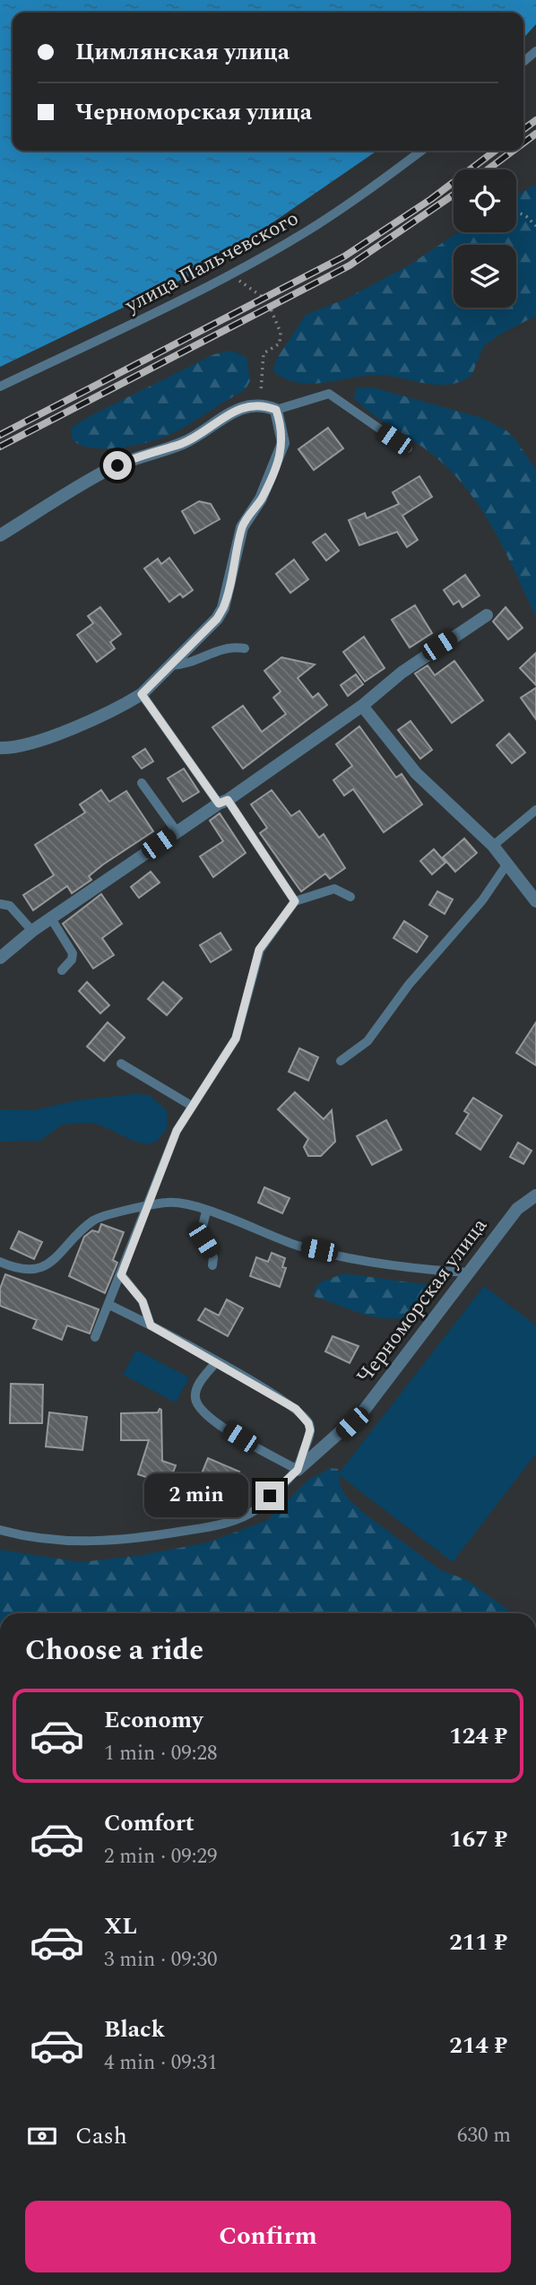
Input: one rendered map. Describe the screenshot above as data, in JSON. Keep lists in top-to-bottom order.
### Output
{
  "streets": {
    "street": ["Черноморская улица"],
    "lane": ["улица Пальчевского"]
  },
  "page": {
    "banner": ["Цимлянская улица", "Черноморская улица"],
    "bubble": "2 min",
    "heading": "Choose a ride",
    "list": [
      {
        "name": "Economy",
        "note": "1 min · 09:28",
        "value": "124 ₽"
      },
      {
        "name": "Comfort",
        "note": "2 min · 09:29",
        "value": "167 ₽"
      },
      {
        "name": "XL",
        "note": "3 min · 09:30",
        "value": "211 ₽"
      },
      {
        "name": "Black",
        "note": "4 min · 09:31",
        "value": "214 ₽"
      }
    ],
    "pay": ["Cash", "630 m"],
    "buttons": "Confirm"
  }
}
